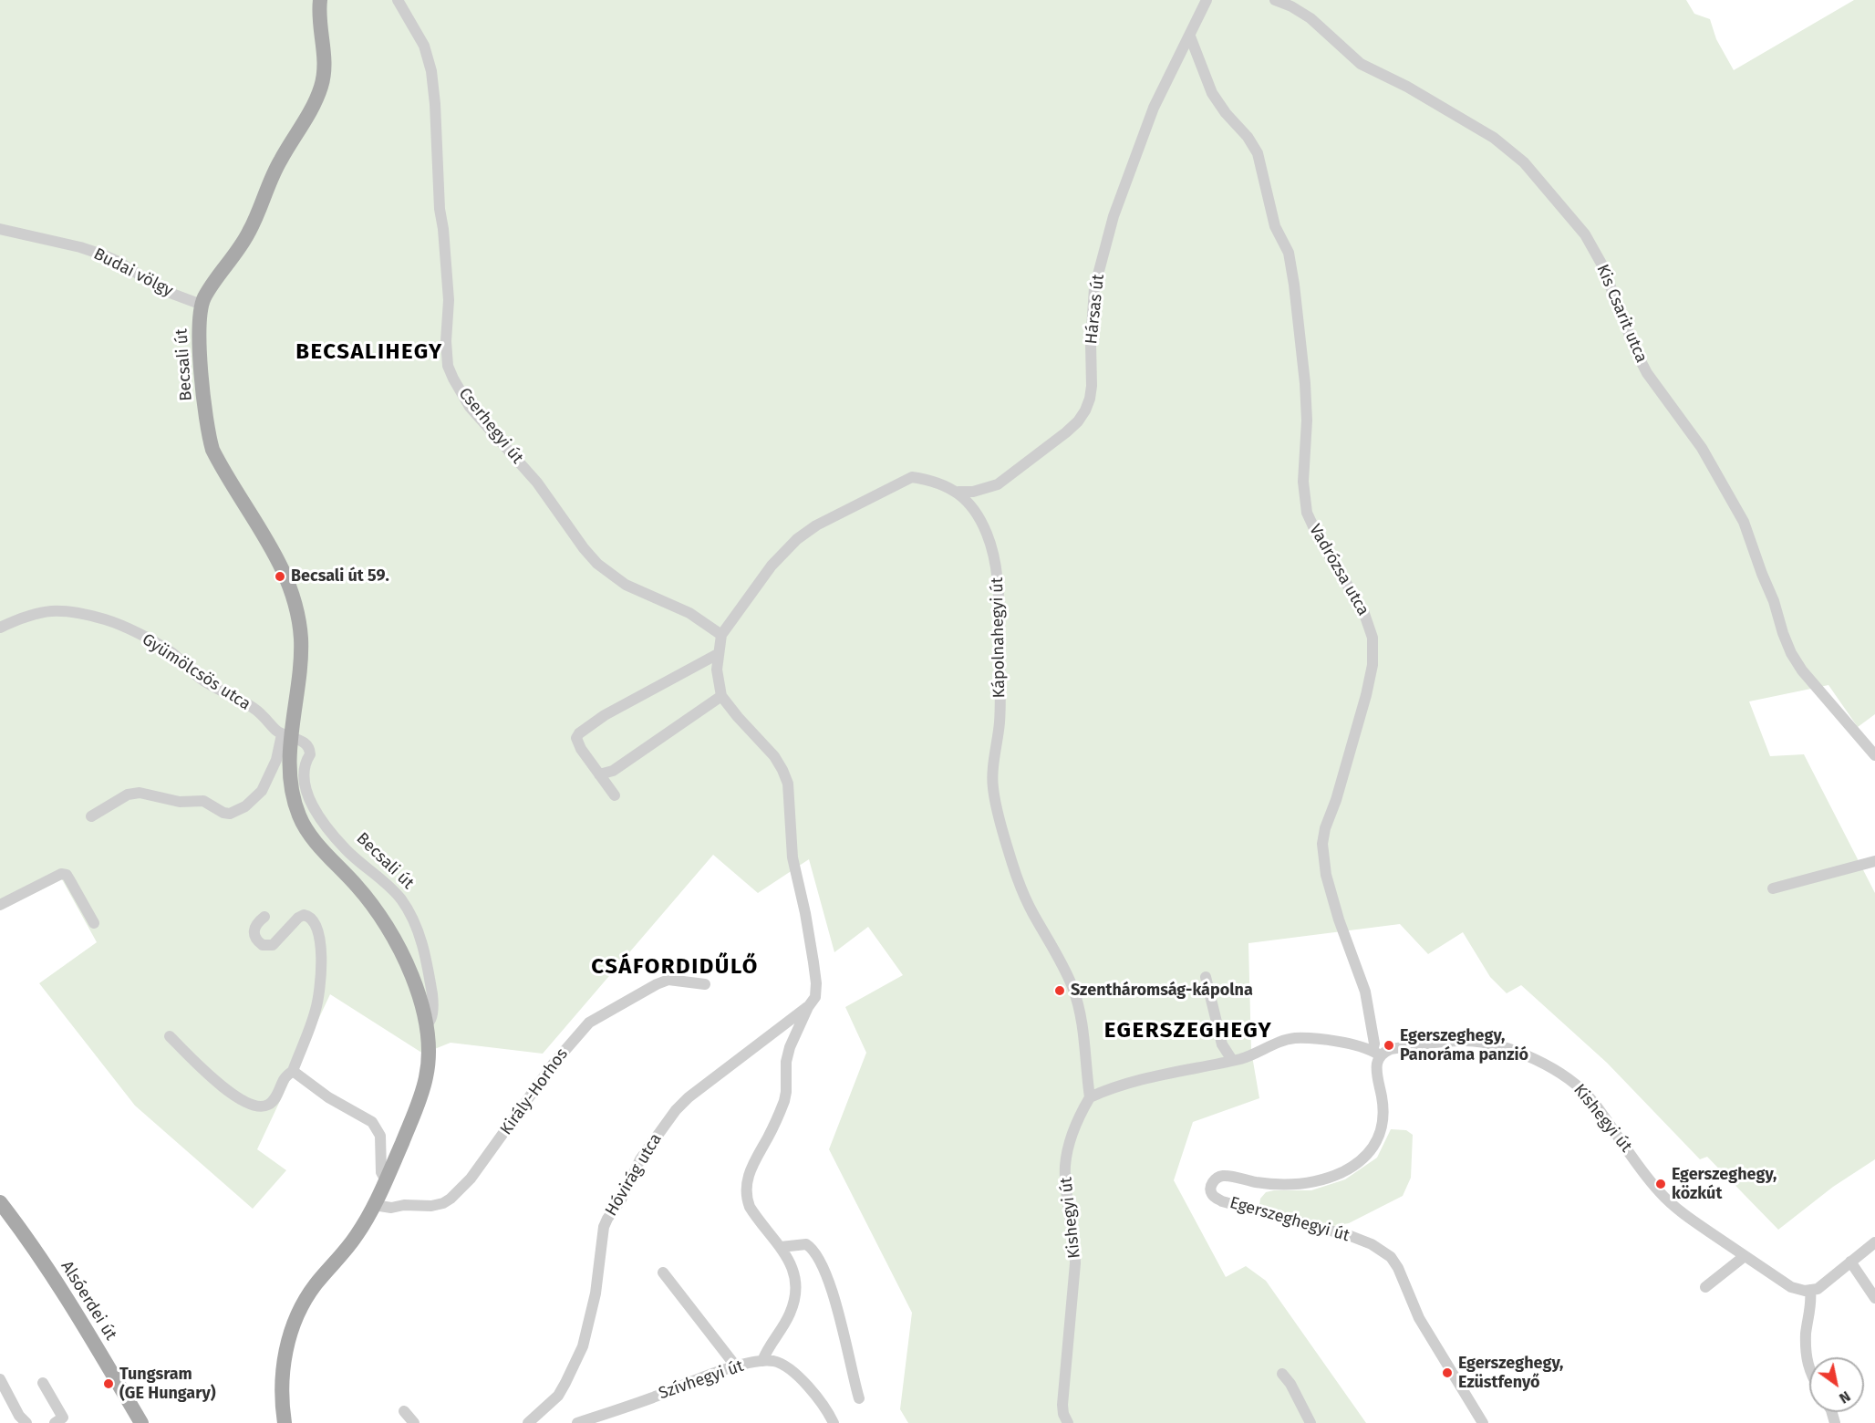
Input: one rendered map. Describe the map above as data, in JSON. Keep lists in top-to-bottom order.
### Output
{
  "streets": {
    "main road": ["Becsali út", "Alsóerdei út"],
    "street": [
      "Budai völgy",
      "Hársas út",
      "Kis Csarit utca",
      "Cserhegyi út",
      "Vadrózsa utca",
      "Kápolnahegyi út",
      "Gyümölcsös utca",
      "Király-Horhos",
      "Kishegyi út",
      "Hóvirág utca",
      "Egerszeghegyi út",
      "Szívhegyi út"
    ]
  },
  "crossings": [
    ["Budai völgy", "Becsali út"],
    ["Hársas út", "Vadrózsa utca"],
    ["Hársas út", "Kápolnahegyi út"],
    ["Becsali út", "Gyümölcsös utca"],
    ["Becsali út", "Király-Horhos"],
    ["Vadrózsa utca", "Kishegyi út"],
    ["Vadrózsa utca", "Egerszeghegyi út"],
    ["Kápolnahegyi út", "Kishegyi út"],
    ["Kishegyi út", "Egerszeghegyi út"]
  ],
  "districts": ["BECSALIHEGY", "CSÁFORDIDŰLŐ", "EGERSZEGHEGY"],
  "places": [
    "Becsali út 59.",
    "Szentháromság-kápolna",
    "Egerszeghegy, Panoráma panzió",
    "Egerszeghegy, közkút",
    "Egerszeghegy, Ezüstfenyő",
    "Tungsram (GE Hungary)"
  ],
  "north": "bottom right"
}
